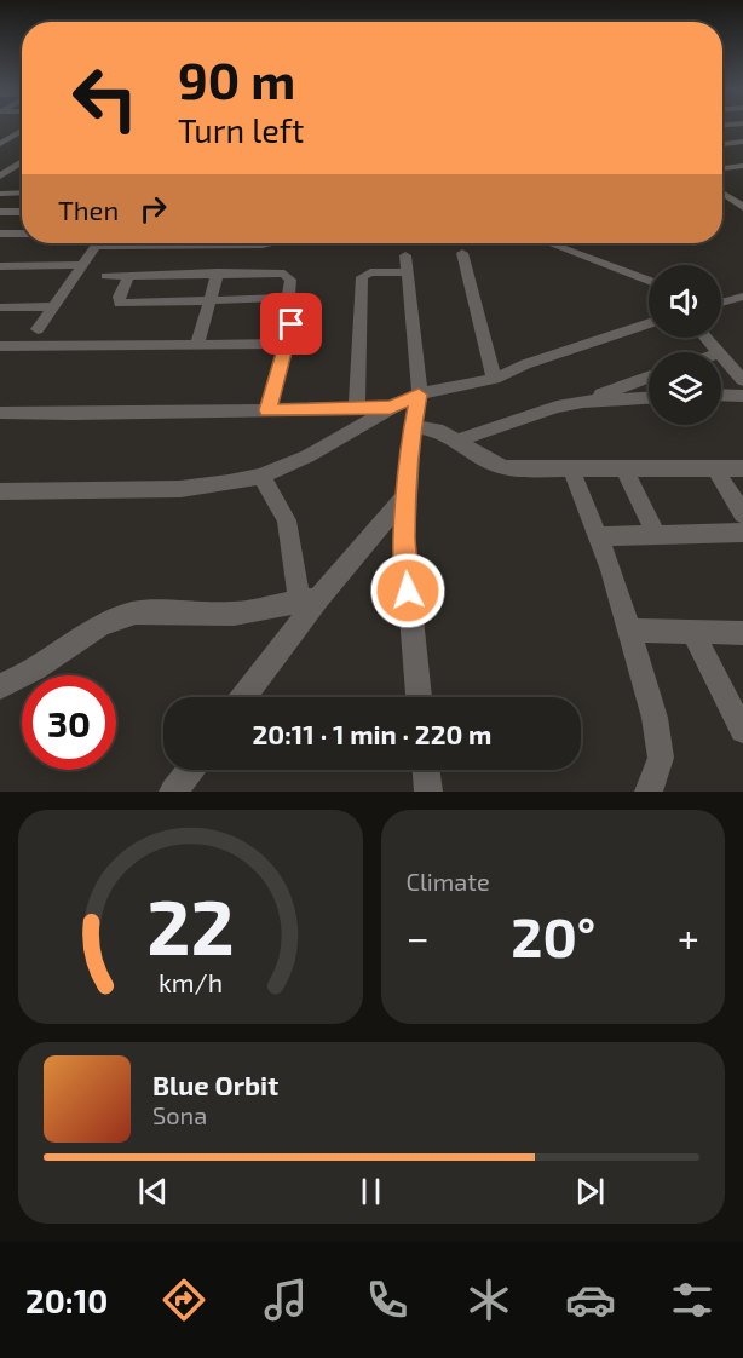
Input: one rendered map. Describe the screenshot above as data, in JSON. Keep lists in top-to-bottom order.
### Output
{
  "page": {
    "turn": ["90 m", "Turn left"],
    "then": "Then",
    "limit": "30",
    "trip": "20:11 · 1 min · 220 m",
    "tile": "Climate",
    "heat": ["−", "20°", "+"],
    "song": ["Blue Orbit", "Sona"],
    "tabs": "20:10",
    "gauge": ["22", "km/h"]
  }
}
